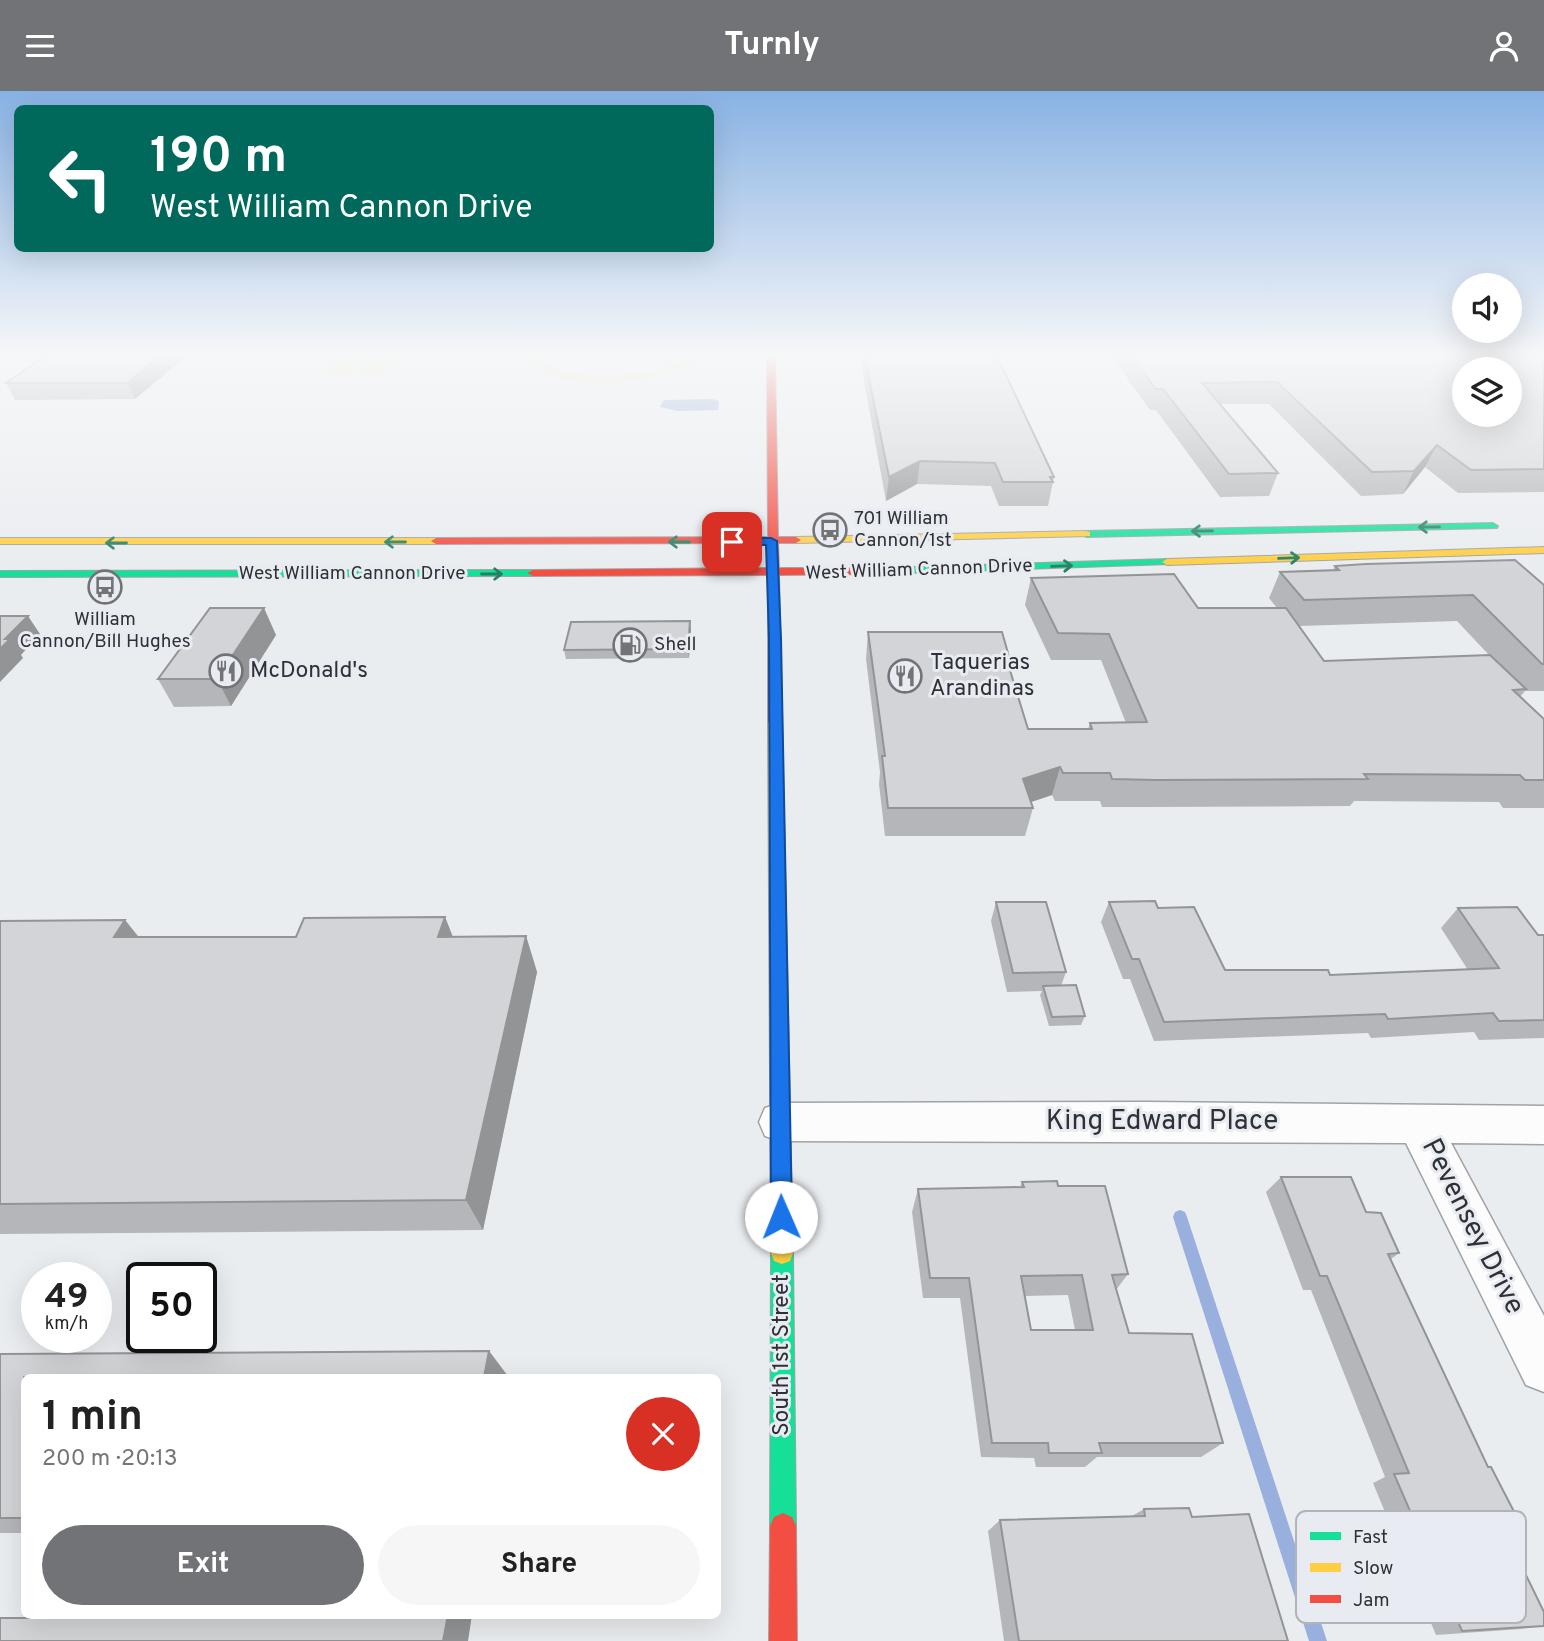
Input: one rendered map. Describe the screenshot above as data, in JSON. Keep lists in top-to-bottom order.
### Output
{
  "streets": {
    "main road": ["West William Cannon Drive", "South 1st Street"],
    "street": ["King Edward Place", "Pevensey Drive"]
  },
  "crossings": [
    ["West William Cannon Drive", "South 1st Street"],
    ["King Edward Place", "Pevensey Drive"],
    ["King Edward Place", "South 1st Street"]
  ],
  "places": {
    "bus stop": ["701 William Cannon/1st", "William Cannon/Bill Hughes"],
    "fuel station": ["Shell"],
    "restaurant": ["McDonald's", "Taquerias Arandinas"]
  },
  "legend": ["Fast", "Slow", "Jam"],
  "page": {
    "header": "Turnly",
    "turn": ["190 m", "West William Cannon Drive"],
    "speed": "49 km/h",
    "limit": "50",
    "heading": ["1 min", "200 m · 20:13"],
    "buttons": ["Exit", "Share"]
  }
}
